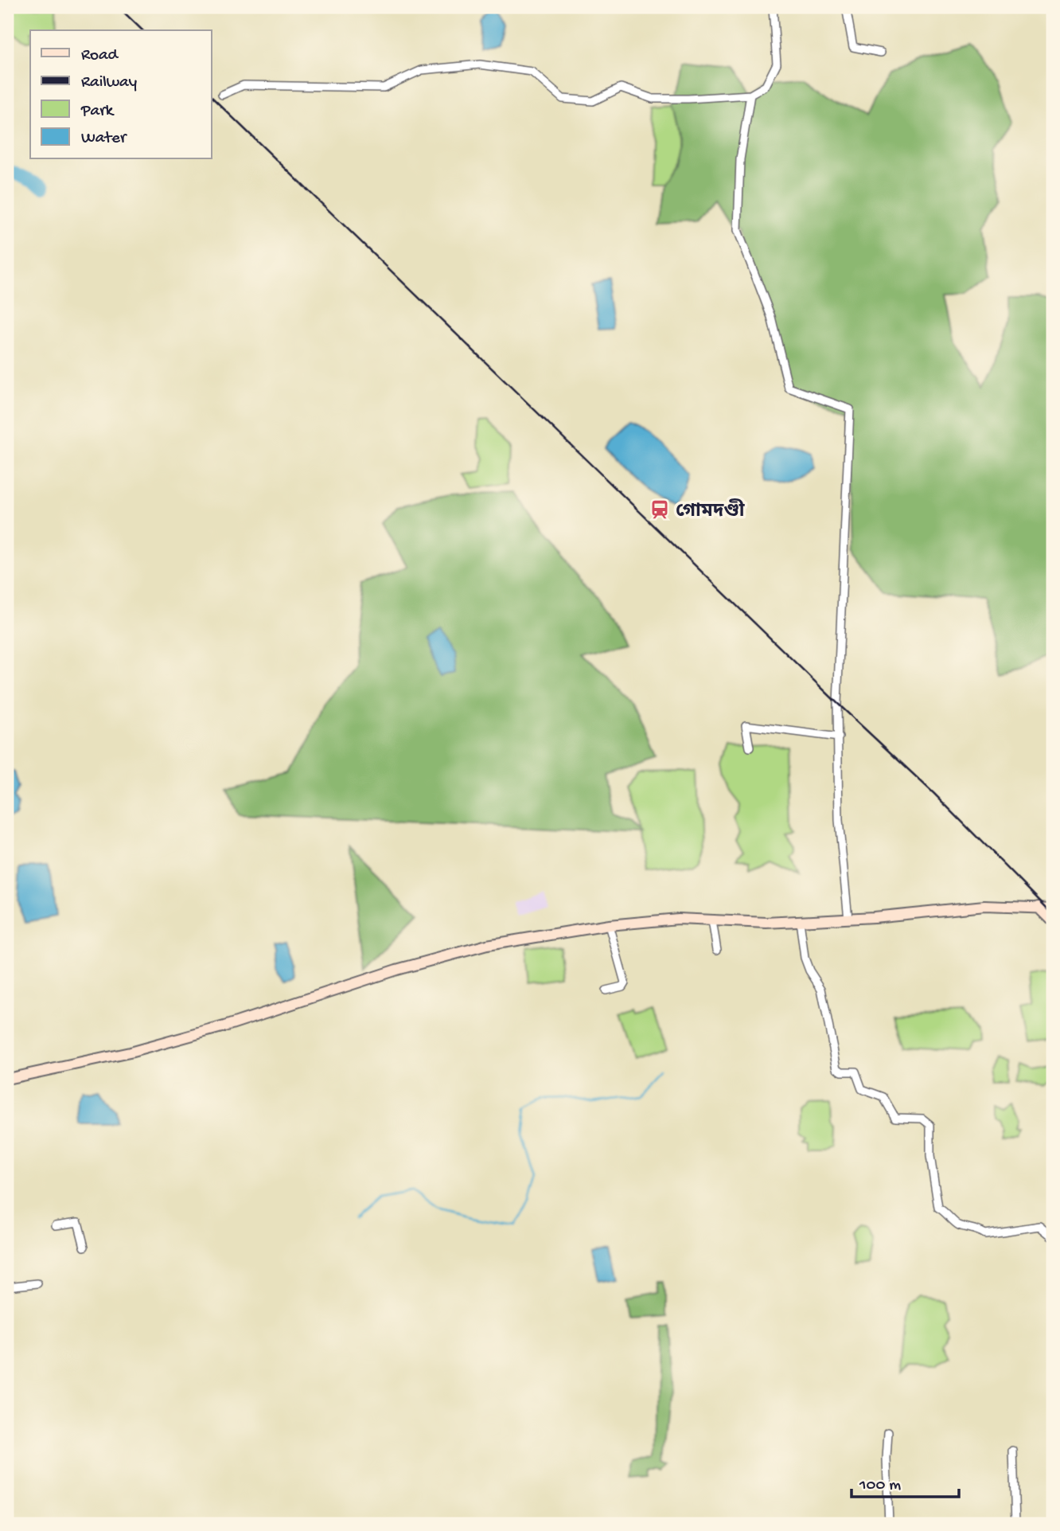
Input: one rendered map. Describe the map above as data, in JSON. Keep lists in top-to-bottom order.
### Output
{
  "places": {
    "station": ["গোমদণ্ডী"]
  },
  "legend": [
    "Road",
    "Railway",
    "Park",
    "Water"
  ],
  "scale_bar": "100 m"
}
